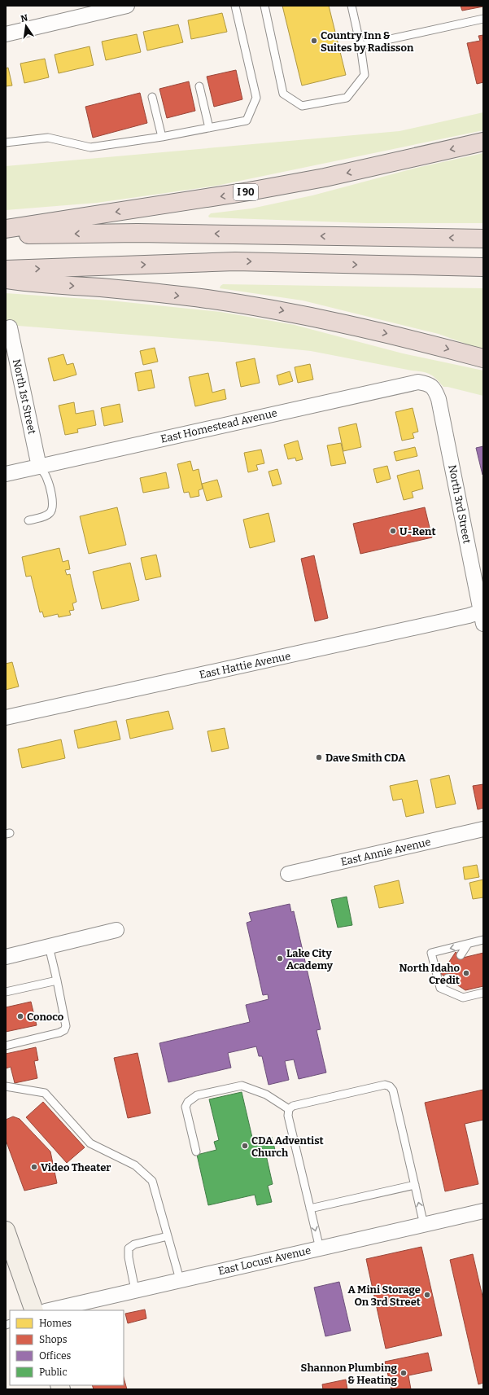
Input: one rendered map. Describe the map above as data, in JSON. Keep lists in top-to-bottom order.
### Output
{
  "streets": {
    "highway": ["I 90"],
    "street": [
      "North 1st Street",
      "East Homestead Avenue",
      "North 3rd Street",
      "East Hattie Avenue",
      "East Annie Avenue",
      "East Locust Avenue"
    ]
  },
  "crossings": [
    ["North 1st Street", "East Homestead Avenue"],
    ["East Homestead Avenue", "North 3rd Street"],
    ["North 3rd Street", "East Hattie Avenue"]
  ],
  "places": [
    "Country Inn & Suites by Radisson",
    "U-Rent",
    "Dave Smith CDA",
    "Lake City Academy",
    "North Idaho Credit",
    "Conoco",
    "CDA Adventist Church",
    "Video Theater",
    "A Mini Storage On 3rd Street",
    "Shannon Plumbing & Heating"
  ],
  "legend": [
    "Homes",
    "Shops",
    "Offices",
    "Public"
  ],
  "north": "top"
}
